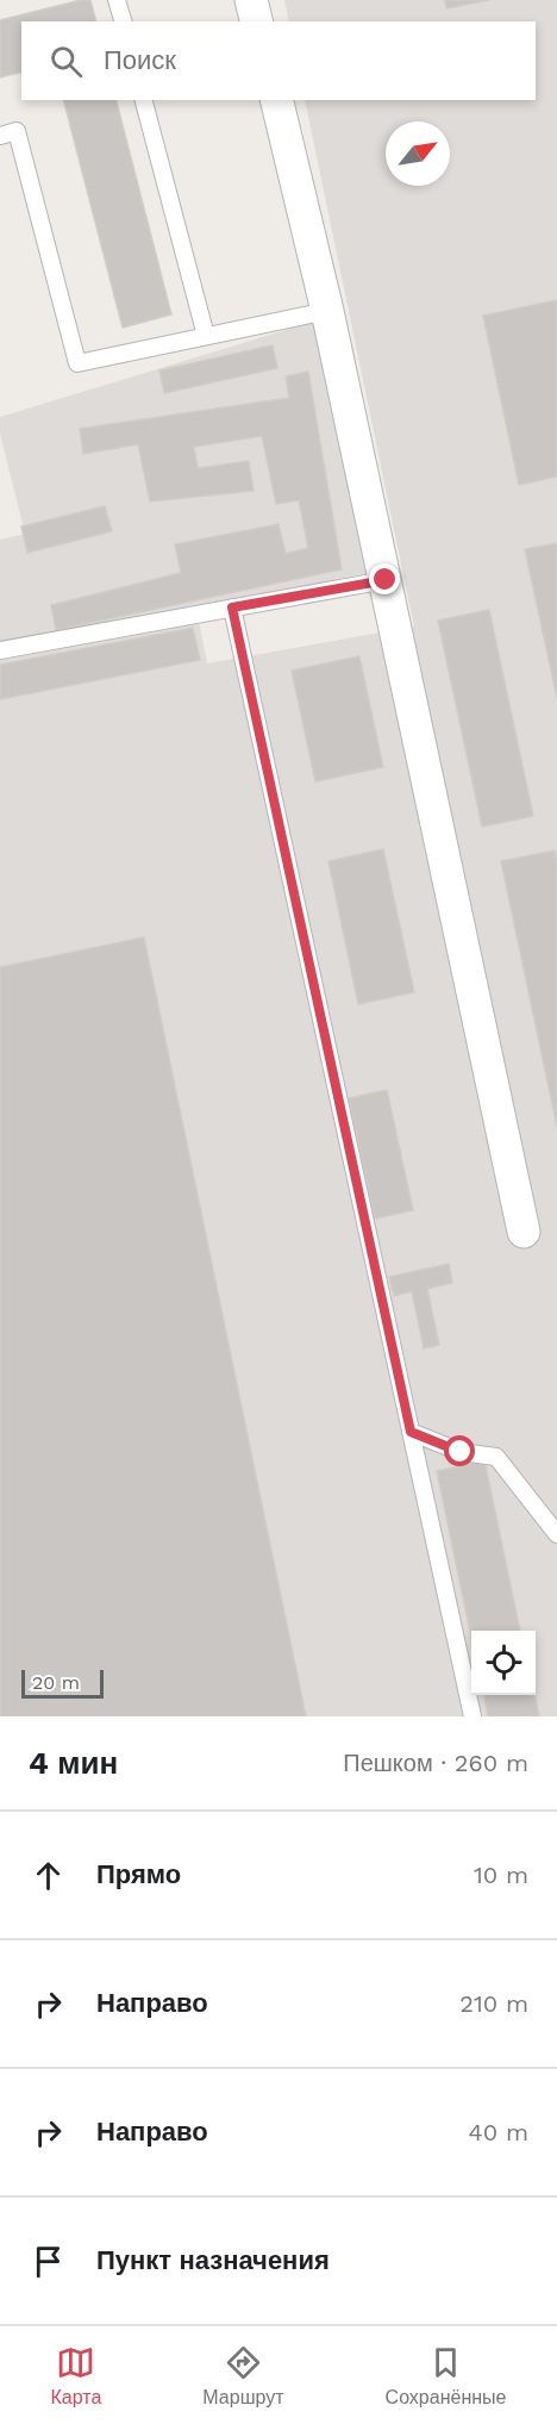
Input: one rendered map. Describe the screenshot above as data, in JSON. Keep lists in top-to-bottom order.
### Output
{
  "scale_bar": "20 m",
  "north": "top right",
  "page": {
    "search": "Поиск",
    "scale": "20 m",
    "heading": ["4 мин", "Пешком · 260 m"],
    "list": [
      ["Прямо", "10 m"],
      ["Направо", "210 m"],
      ["Направо", "40 m"],
      "Пункт назначения"
    ],
    "nav": ["Карта", "Маршрут", "Сохранённые"]
  }
}
